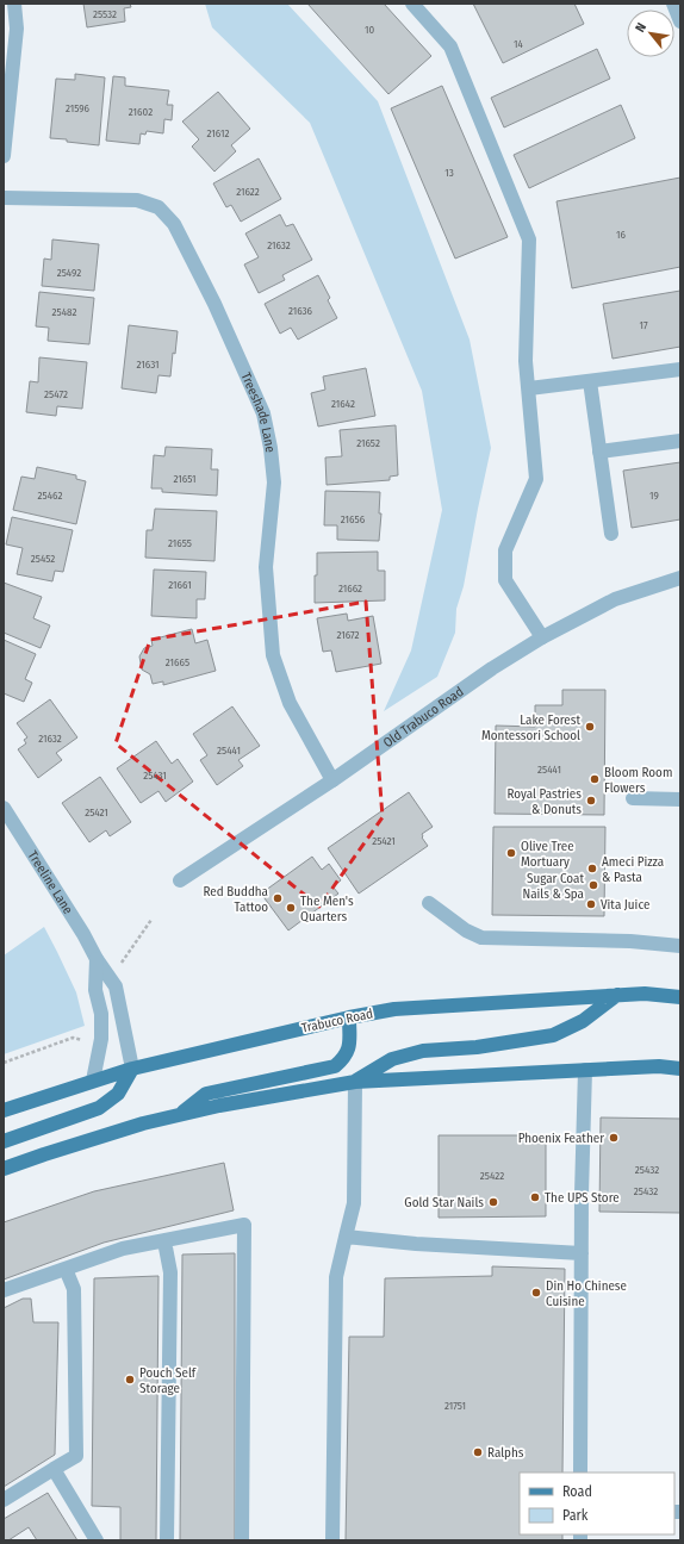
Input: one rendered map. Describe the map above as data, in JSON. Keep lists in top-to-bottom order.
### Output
{
  "streets": {
    "main road": ["Trabuco Road"],
    "street": ["Treeshade Lane", "Old Trabuco Road", "Treeline Lane"]
  },
  "crossings": [
    ["Treeshade Lane", "Old Trabuco Road"],
    ["Treeline Lane", "Trabuco Road"]
  ],
  "places": [
    "Lake Forest Montessori School",
    "Bloom Room Flowers",
    "Royal Pastries & Donuts",
    "Olive Tree Mortuary",
    "Ameci Pizza & Pasta",
    "Sugar Coat Nails & Spa",
    "Red Buddha Tattoo",
    "Vita Juice",
    "The Men's Quarters",
    "Phoenix Feather",
    "The UPS Store",
    "Gold Star Nails",
    "Din Ho Chinese Cuisine",
    "Pouch Self Storage",
    "Ralphs"
  ],
  "house_numbers": [
    "25532",
    "10",
    "14",
    "21596",
    "21602",
    "21612",
    "13",
    "21622",
    "16",
    "21632",
    "25492",
    "21636",
    "25482",
    "17",
    "21631",
    "25472",
    "21642",
    "21652",
    "21651",
    "25462",
    "19",
    "21656",
    "21655",
    "25452",
    "21661",
    "21662",
    "21672",
    "21665",
    "21632",
    "25441",
    "25441",
    "25431",
    "25421",
    "25421",
    "25432",
    "25422",
    "25432",
    "21751"
  ],
  "legend": ["Road", "Park"],
  "north": "top left"
}
